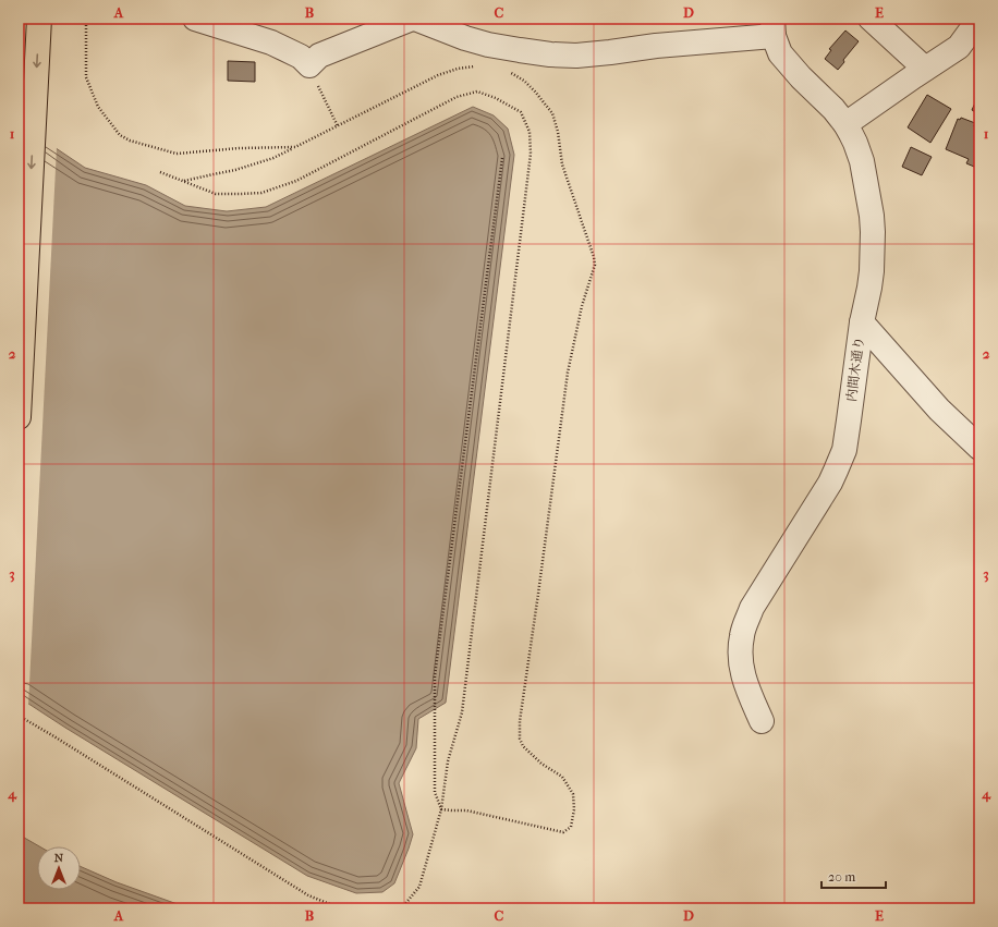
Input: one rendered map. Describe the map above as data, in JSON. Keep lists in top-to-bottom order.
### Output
{
  "streets": {
    "street": ["内間木通り"]
  },
  "scale_bar": "20 m",
  "north": "top",
  "grid": {
    "columns": [
      "A",
      "B",
      "C",
      "D",
      "E"
    ],
    "rows": [
      "1",
      "2",
      "3",
      "4"
    ]
  }
}
